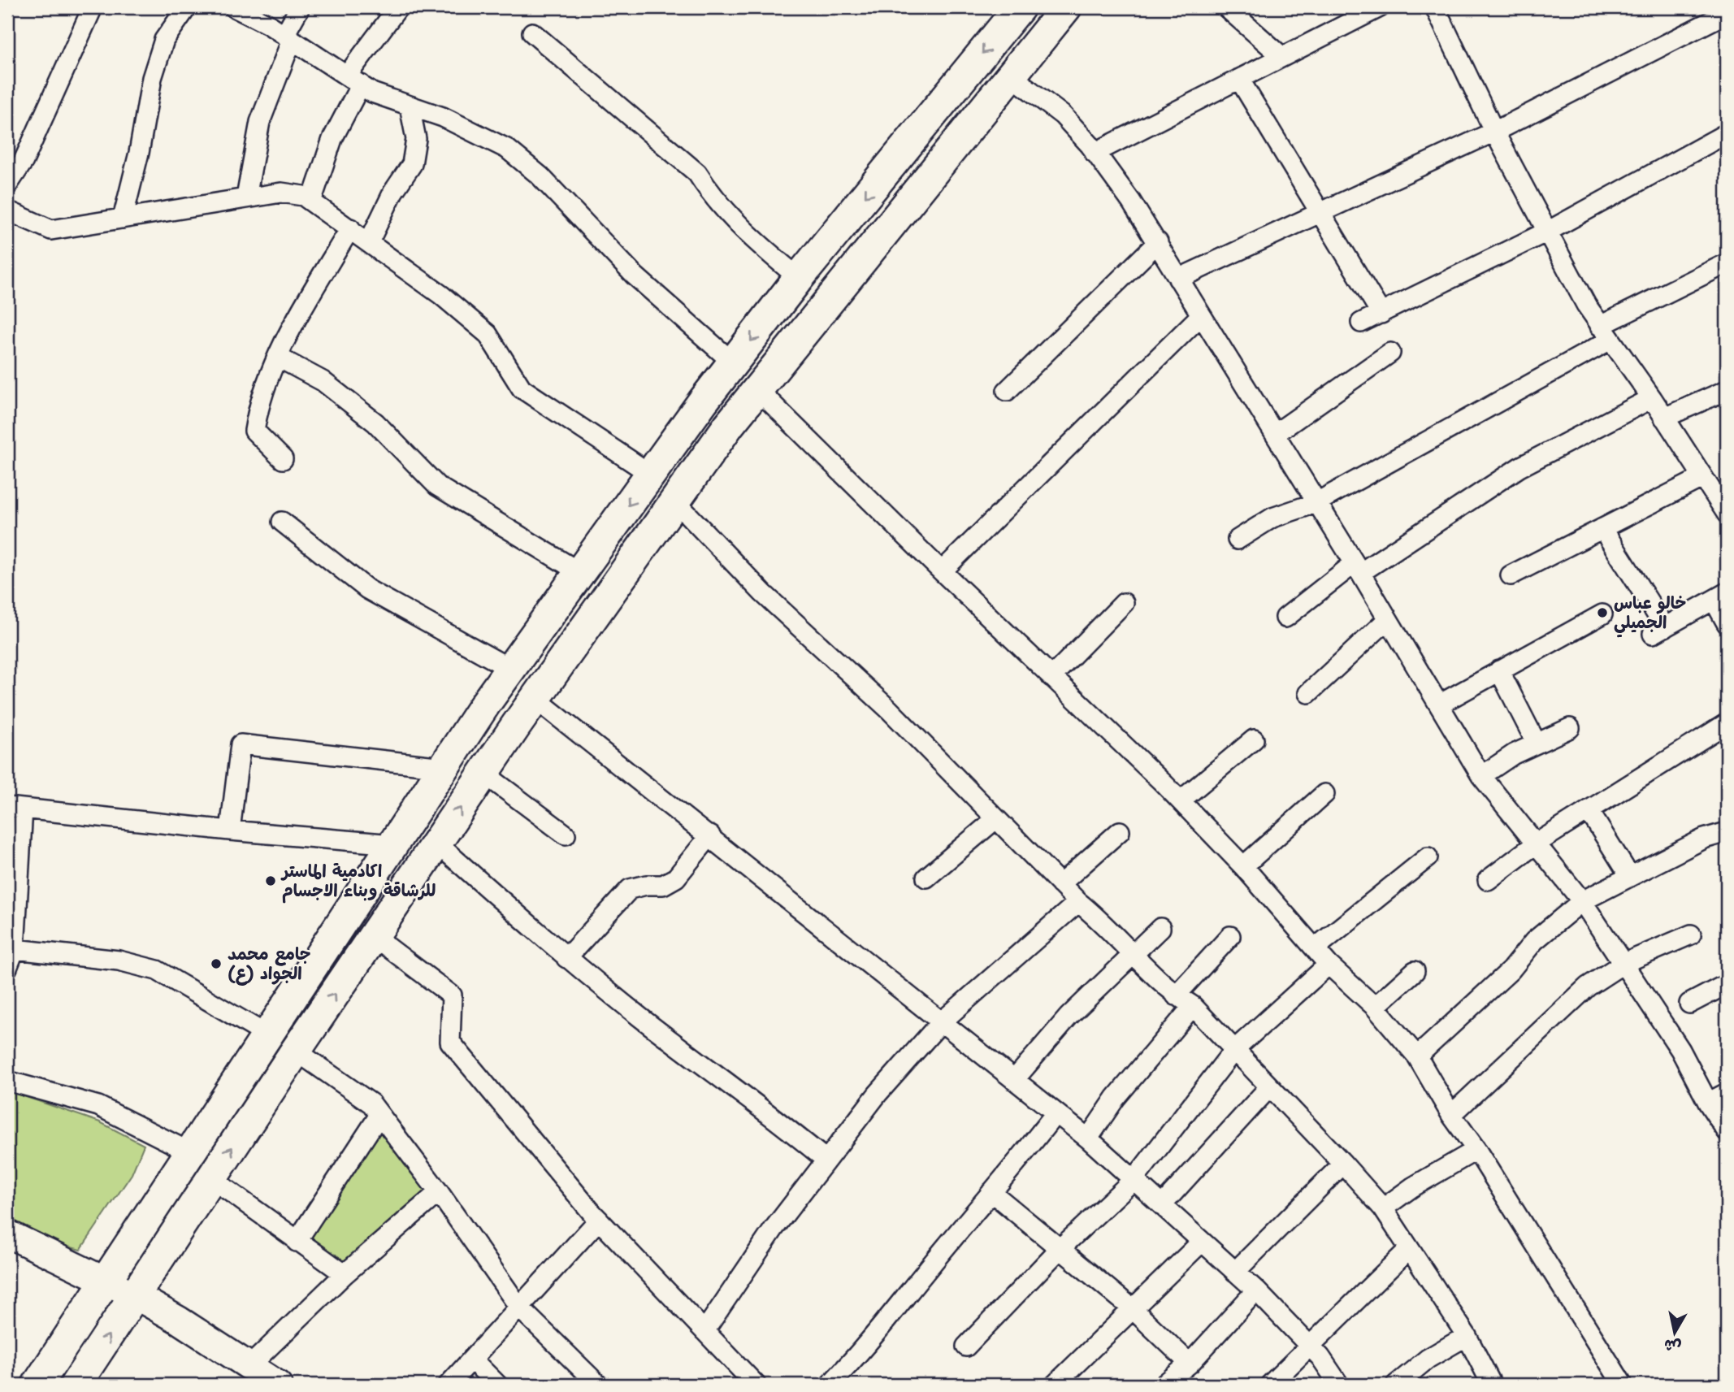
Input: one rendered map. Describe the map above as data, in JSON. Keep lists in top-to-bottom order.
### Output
{
  "places": ["خالو عباس الجميلي", "اكادمية الماستر للرشاقة وبناء الاجسام", "جامع محمد الجواد (ع)"],
  "north": "bottom"
}
